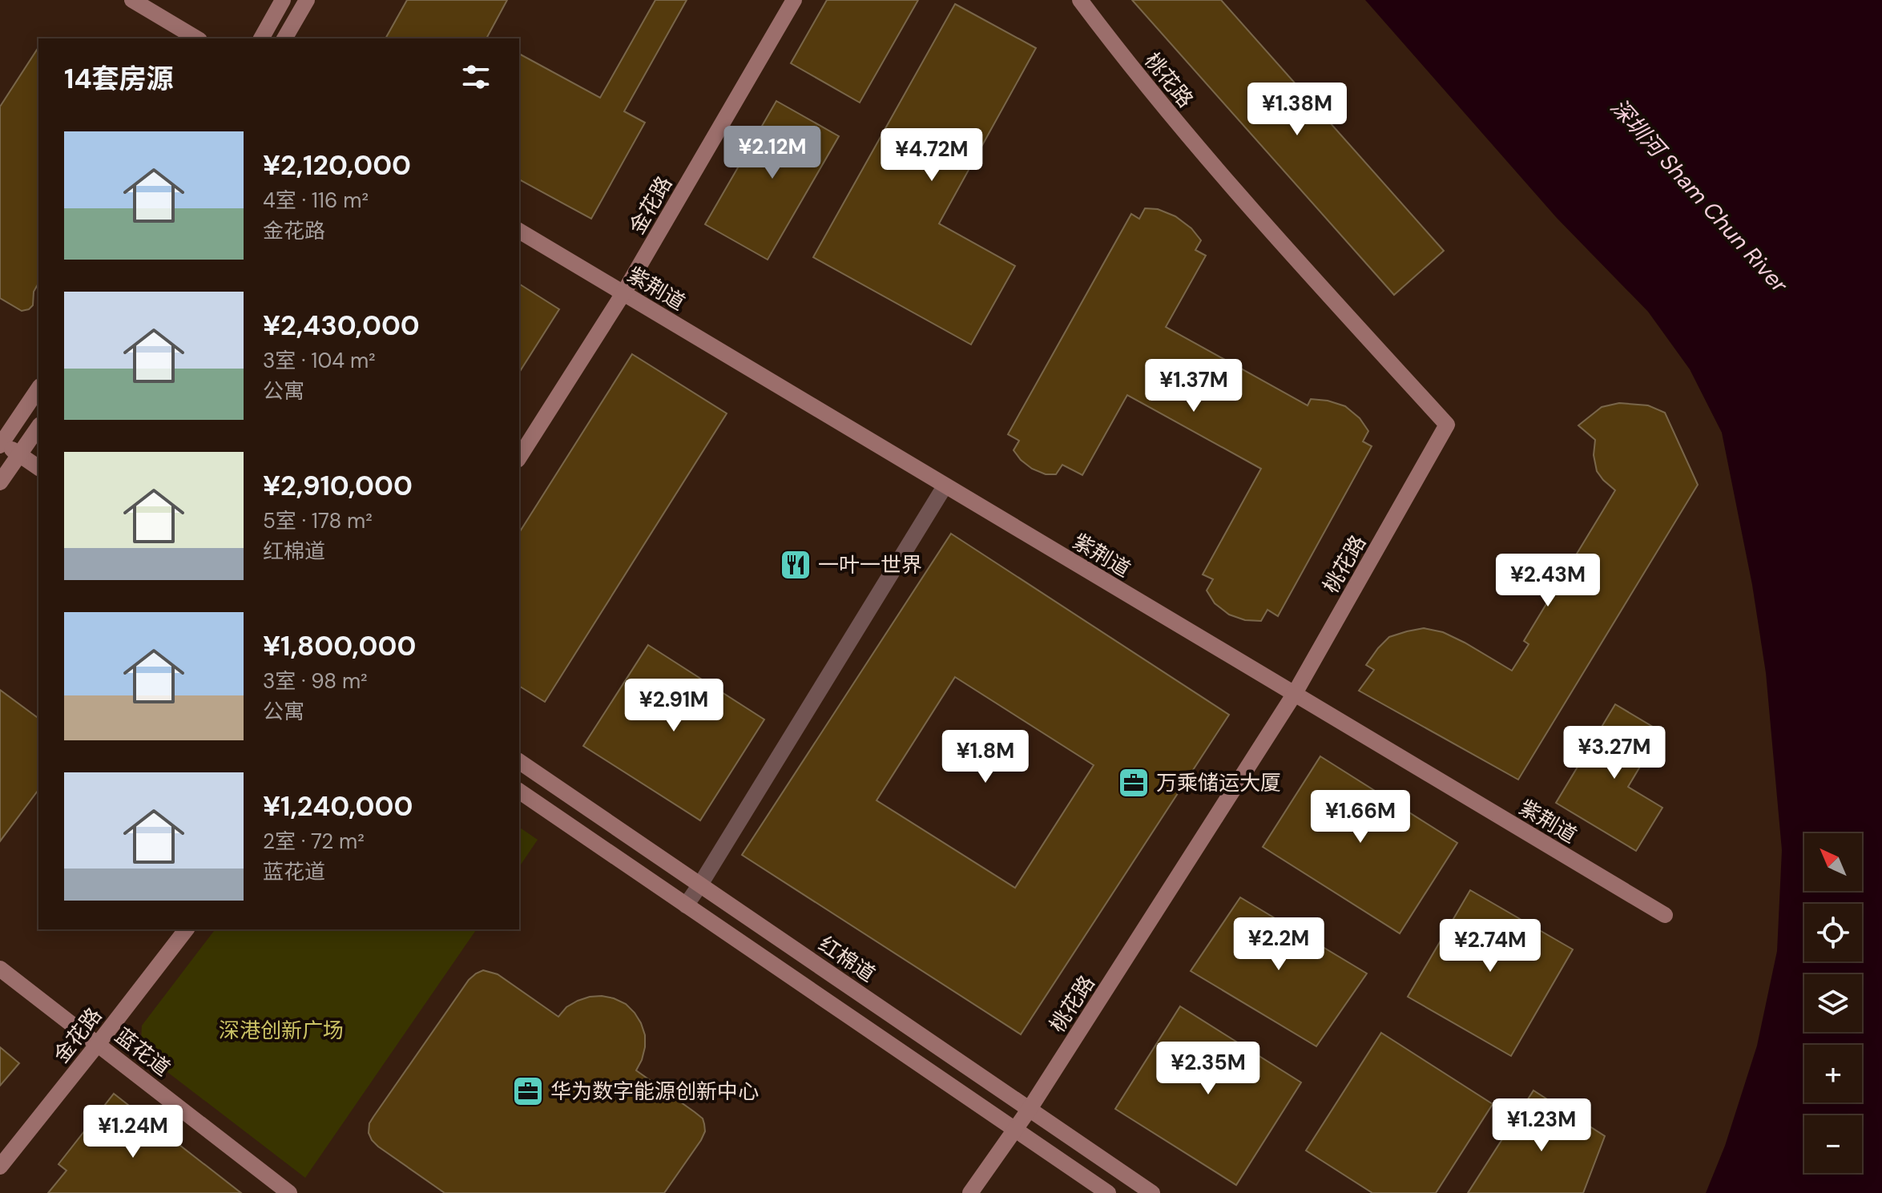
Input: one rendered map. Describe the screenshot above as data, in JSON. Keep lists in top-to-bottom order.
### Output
{
  "streets": {
    "main road": [
      "桃花路",
      "金花路",
      "紫荆道",
      "红棉道",
      "蓝花道"
    ]
  },
  "crossings": [
    ["桃花路", "紫荆道"],
    ["桃花路", "红棉道"],
    ["金花路", "紫荆道"],
    ["金花路", "蓝花道"]
  ],
  "water": ["深圳河 Sham Chun River"],
  "parks": ["深港创新广场"],
  "places": {
    "restaurant": ["一叶一世界"],
    "office": ["万乘储运大厦", "华为数字能源创新中心"]
  },
  "north": "top left",
  "page": {
    "heading": "14套房源",
    "price": [
      "¥1.38M",
      "¥2.12M",
      "¥4.72M",
      "¥1.37M",
      "¥2.43M",
      "¥2.91M",
      "¥3.27M",
      "¥1.8M",
      "¥1.66M",
      "¥2.2M",
      "¥2.74M",
      "¥2.35M",
      "¥1.23M",
      "¥1.24M"
    ],
    "list": [
      {
        "name": "¥2,120,000",
        "note": "4室 · 116 m² · 金花路"
      },
      {
        "name": "¥2,430,000",
        "note": "3室 · 104 m² · 公寓"
      },
      {
        "name": "¥2,910,000",
        "note": "5室 · 178 m² · 红棉道"
      },
      {
        "name": "¥1,800,000",
        "note": "3室 · 98 m² · 公寓"
      },
      {
        "name": "¥1,240,000",
        "note": "2室 · 72 m² · 蓝花道"
      }
    ],
    "map_buttons": ["+", "−"]
  }
}
